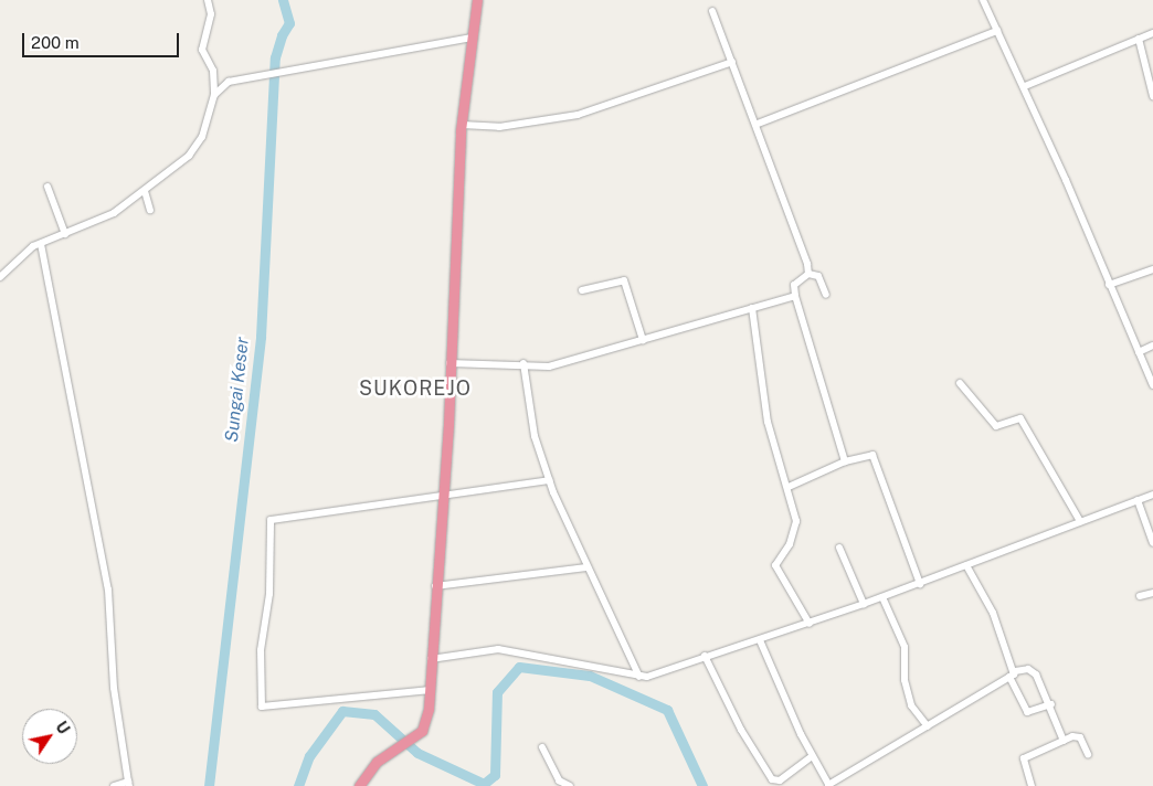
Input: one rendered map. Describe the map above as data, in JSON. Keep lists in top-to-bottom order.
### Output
{
  "districts": ["SUKOREJO"],
  "water": ["Sungai Keser"],
  "scale_bar": "200 m",
  "north": "top right"
}
